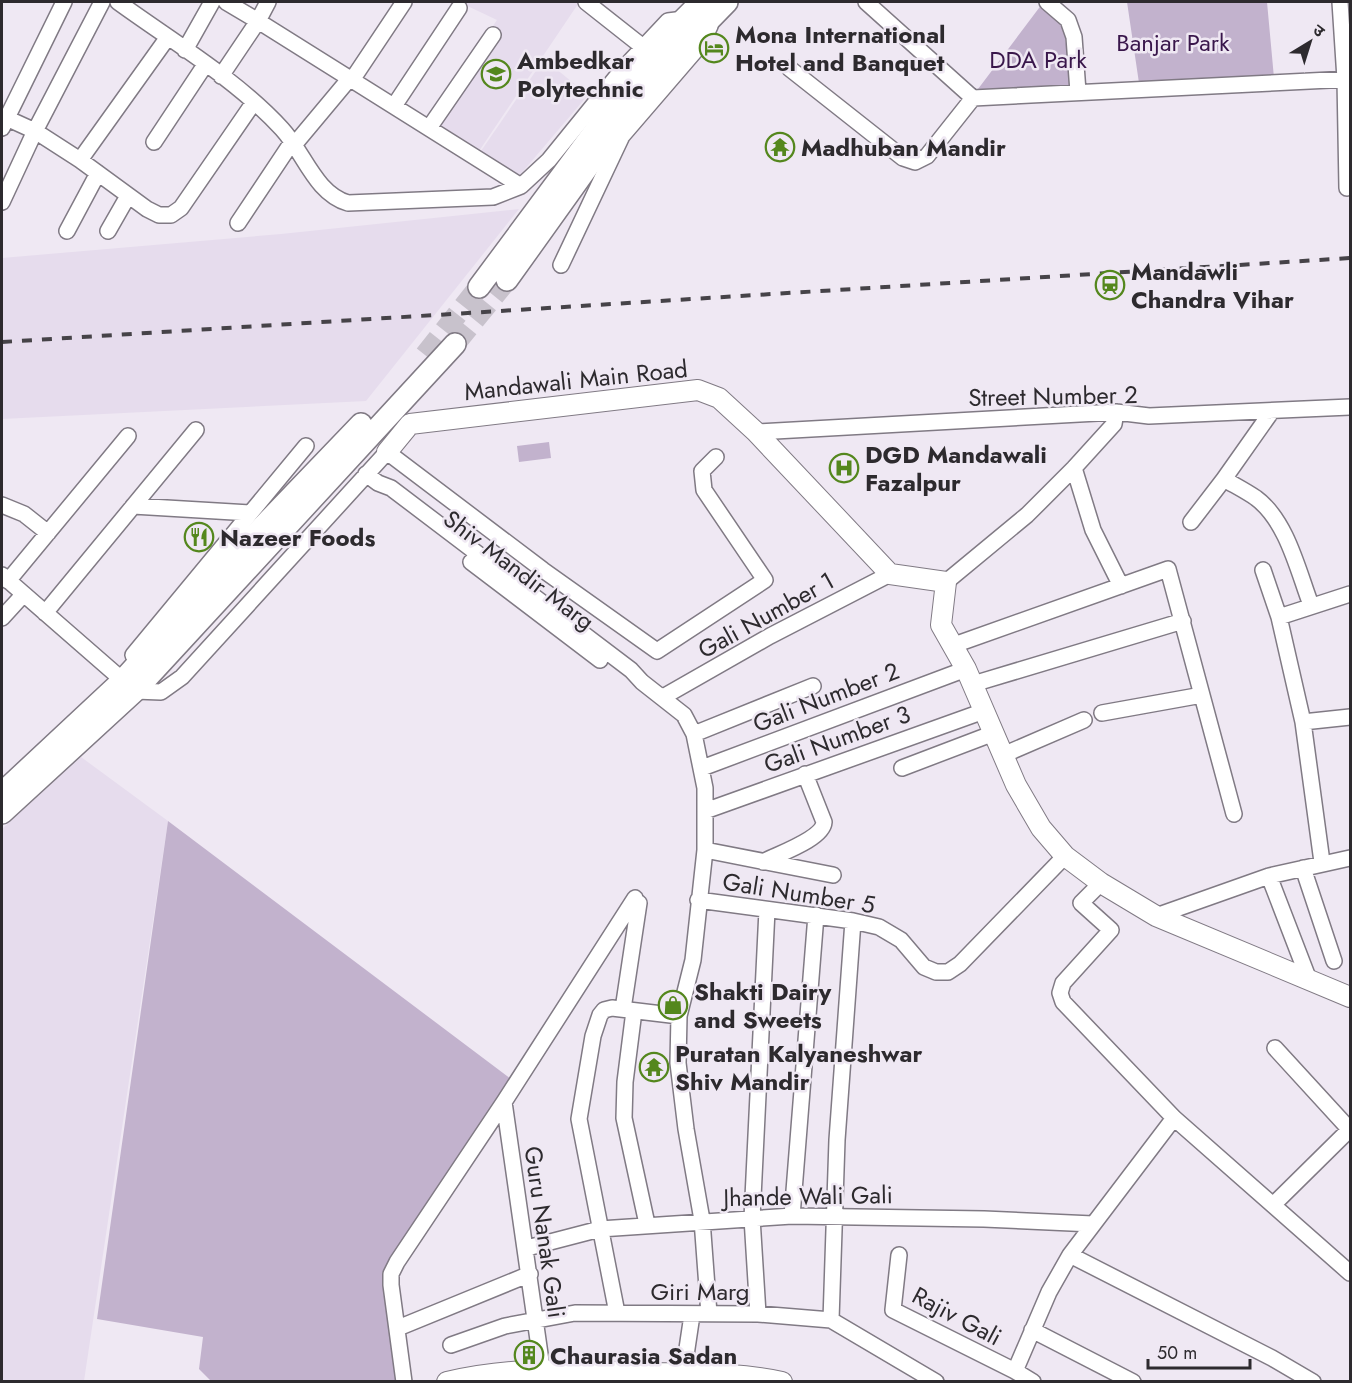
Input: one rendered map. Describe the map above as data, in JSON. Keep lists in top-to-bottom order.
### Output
{
  "streets": {
    "street": [
      "Mandawali Main Road",
      "Street Number 2",
      "Shiv Mandir Marg",
      "Gali Number 1",
      "Gali Number 2",
      "Gali Number 3",
      "Gali Number 5",
      "Jhande Wali Gali",
      "Guru Nanak Gali",
      "Giri Marg",
      "Rajiv Gali"
    ]
  },
  "crossings": [
    ["Mandawali Main Road", "Street Number 2"],
    ["Mandawali Main Road", "Gali Number 1"],
    ["Shiv Mandir Marg", "Gali Number 1"],
    ["Shiv Mandir Marg", "Gali Number 2"],
    ["Shiv Mandir Marg", "Gali Number 3"],
    ["Shiv Mandir Marg", "Gali Number 5"],
    ["Shiv Mandir Marg", "Jhande Wali Gali"],
    ["Shiv Mandir Marg", "Giri Marg"],
    ["Jhande Wali Gali", "Guru Nanak Gali"],
    ["Guru Nanak Gali", "Giri Marg"]
  ],
  "parks": ["Banjar Park", "DDA Park"],
  "places": {
    "hotel": ["Mona International Hotel and Banquet"],
    "school or university": ["Ambedkar Polytechnic"],
    "temple": ["Madhuban Mandir", "Puratan Kalyaneshwar Shiv Mandir"],
    "station": ["Mandawli Chandra Vihar"],
    "hospital": ["DGD Mandawali Fazalpur"],
    "restaurant": ["Nazeer Foods"],
    "shop": ["Shakti Dairy and Sweets"],
    "building": ["Chaurasia Sadan"]
  },
  "scale_bar": "50 m",
  "north": "top right"
}
